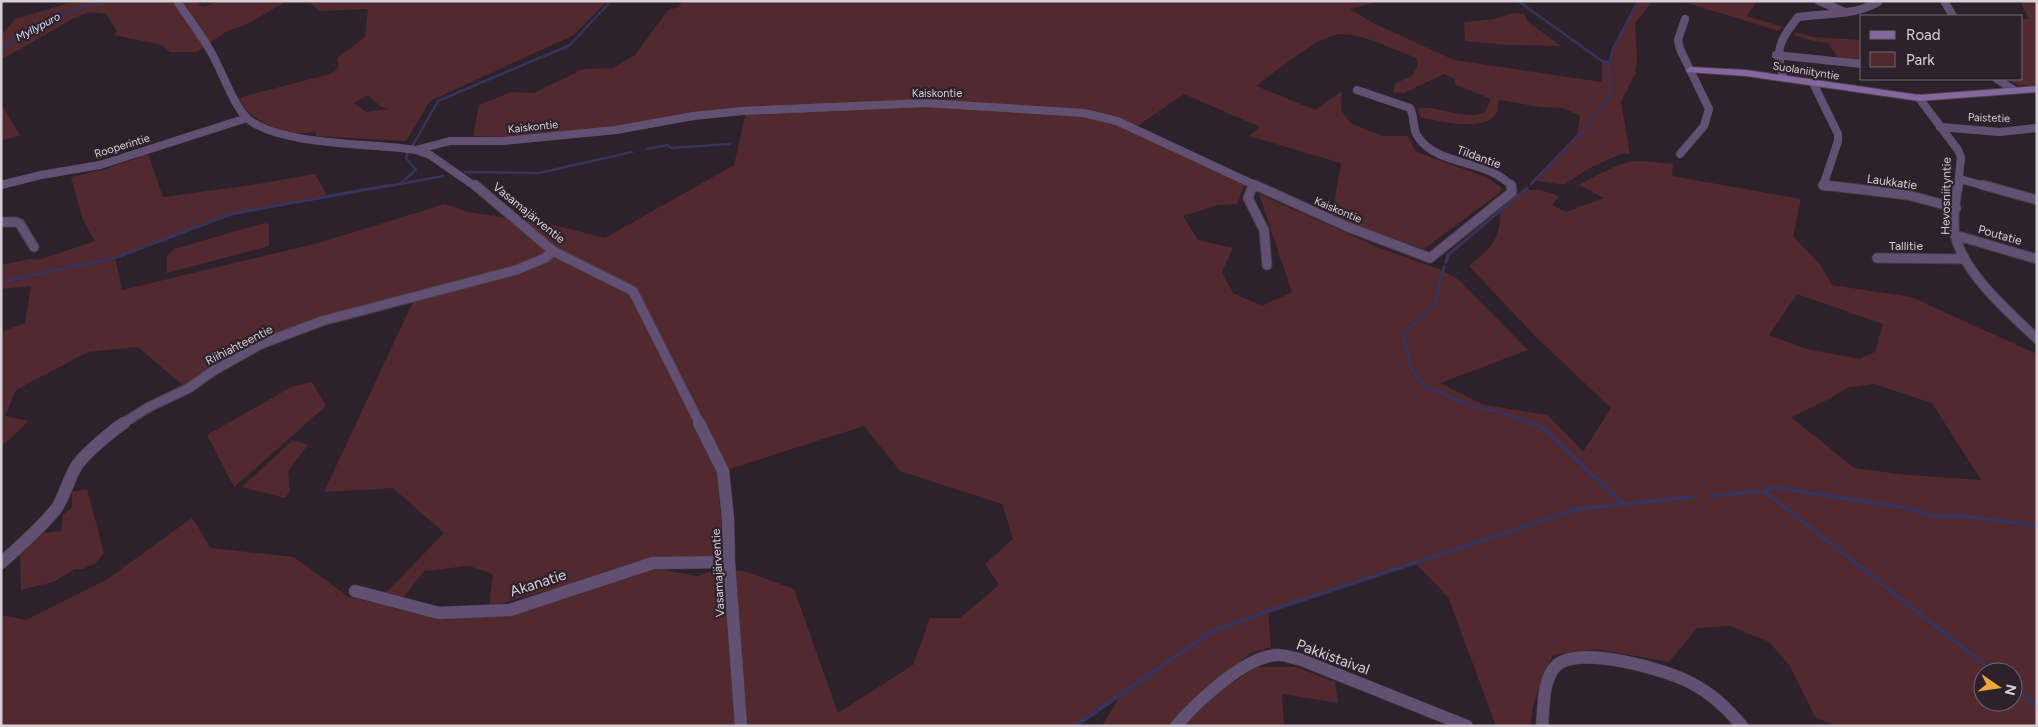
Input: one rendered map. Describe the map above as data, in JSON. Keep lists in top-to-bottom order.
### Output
{
  "streets": {
    "street": [
      "Suolaniityntie",
      "Kaiskontie",
      "Paistetie",
      "Rooperintie",
      "Tildantie",
      "Laukkatie",
      "Hevosniityntie",
      "Vasamajärventie",
      "Poutatie",
      "Tallitie",
      "Riihiahteentie",
      "Akanatie",
      "Pakkistaival"
    ]
  },
  "crossings": [
    ["Suolaniityntie", "Laukkatie"],
    ["Suolaniityntie", "Hevosniityntie"],
    ["Kaiskontie", "Tildantie"],
    ["Kaiskontie", "Vasamajärventie"],
    ["Paistetie", "Hevosniityntie"],
    ["Rooperintie", "Vasamajärventie"],
    ["Laukkatie", "Hevosniityntie"],
    ["Hevosniityntie", "Poutatie"],
    ["Hevosniityntie", "Tallitie"],
    ["Vasamajärventie", "Riihiahteentie"],
    ["Vasamajärventie", "Akanatie"]
  ],
  "water": ["Myllypuro"],
  "legend": ["Road", "Park"],
  "north": "right"
}
